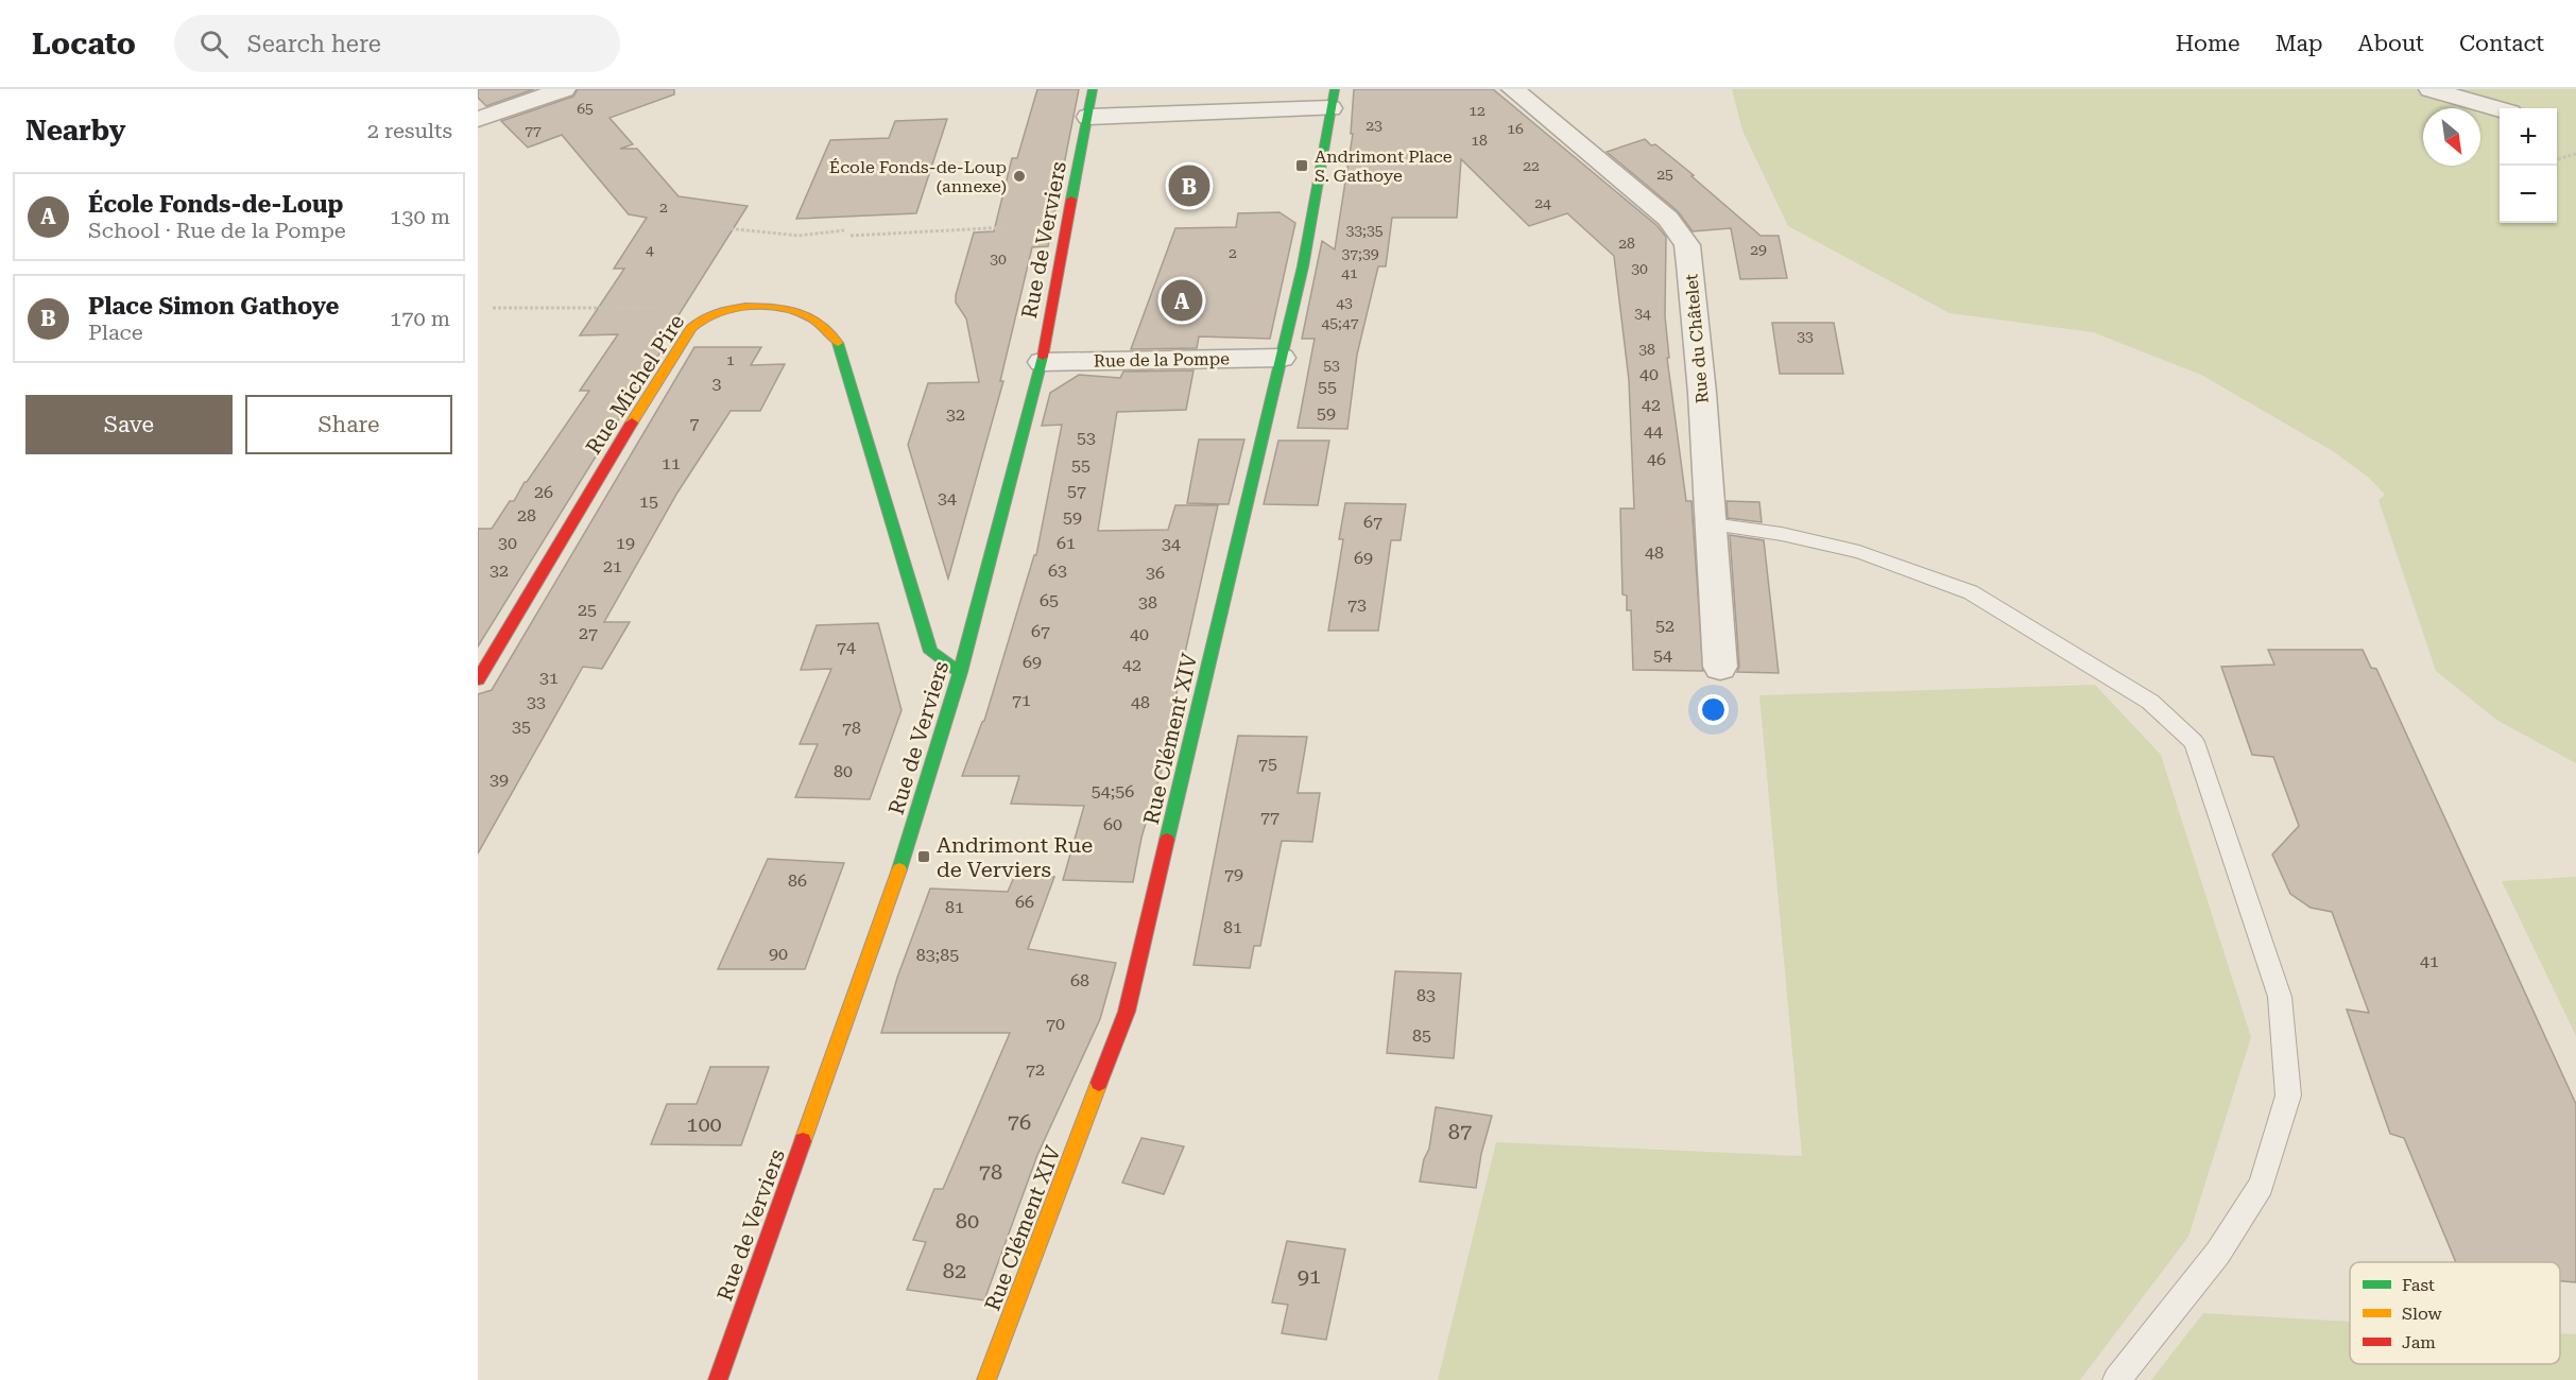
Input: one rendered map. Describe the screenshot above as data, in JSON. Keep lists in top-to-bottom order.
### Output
{
  "streets": {
    "street": [
      "Rue de Verviers",
      "Rue du Châtelet",
      "Rue de la Pompe",
      "Rue Michel Pire",
      "Rue Clément XIV"
    ]
  },
  "crossings": [
    ["Rue de Verviers", "Rue de la Pompe"],
    ["Rue de Verviers", "Rue Michel Pire"],
    ["Rue de la Pompe", "Rue Clément XIV"]
  ],
  "places": {
    "transit": ["Andrimont Place S. Gathoye", "Andrimont Rue de Verviers"],
    "other": ["École Fonds-de-Loup (annexe)"]
  },
  "house_numbers": [
    "65",
    "12",
    "23",
    "16",
    "77",
    "18",
    "22",
    "25",
    "24",
    "2",
    "33;35",
    "28",
    "4",
    "29",
    "2",
    "37;39",
    "30",
    "30",
    "41",
    "43",
    "34",
    "45;47",
    "33",
    "38",
    "1",
    "53",
    "40",
    "3",
    "55",
    "42",
    "59",
    "32",
    "7",
    "44",
    "53",
    "46",
    "11",
    "55",
    "57",
    "26",
    "34",
    "15",
    "28",
    "59",
    "67",
    "30",
    "19",
    "61",
    "34",
    "48",
    "69",
    "21",
    "32",
    "63",
    "36",
    "65",
    "38",
    "73",
    "25",
    "52",
    "67",
    "27",
    "40",
    "74",
    "54",
    "69",
    "42",
    "31",
    "71",
    "33",
    "48",
    "35",
    "78",
    "75",
    "80",
    "39",
    "54;56",
    "77",
    "60",
    "79",
    "86",
    "66",
    "81",
    "81",
    "90",
    "83;85",
    "41",
    "68",
    "83",
    "70",
    "85",
    "72",
    "76",
    "100",
    "87",
    "78",
    "80",
    "82",
    "91"
  ],
  "legend": ["Fast", "Slow", "Jam"],
  "north": "bottom right",
  "page": {
    "header": "Locato",
    "search": "Search here",
    "nav": [
      "Home",
      "Map",
      "About",
      "Contact"
    ],
    "heading": ["Nearby", "2 results"],
    "map_buttons": ["+", "−"],
    "pins": ["B", "A"],
    "list": [
      {
        "mark": "A",
        "name": "École Fonds-de-Loup",
        "note": "School · Rue de la Pompe",
        "value": "130 m"
      },
      {
        "mark": "B",
        "name": "Place Simon Gathoye",
        "note": "Place",
        "value": "170 m"
      }
    ],
    "buttons": ["Save", "Share"]
  }
}
